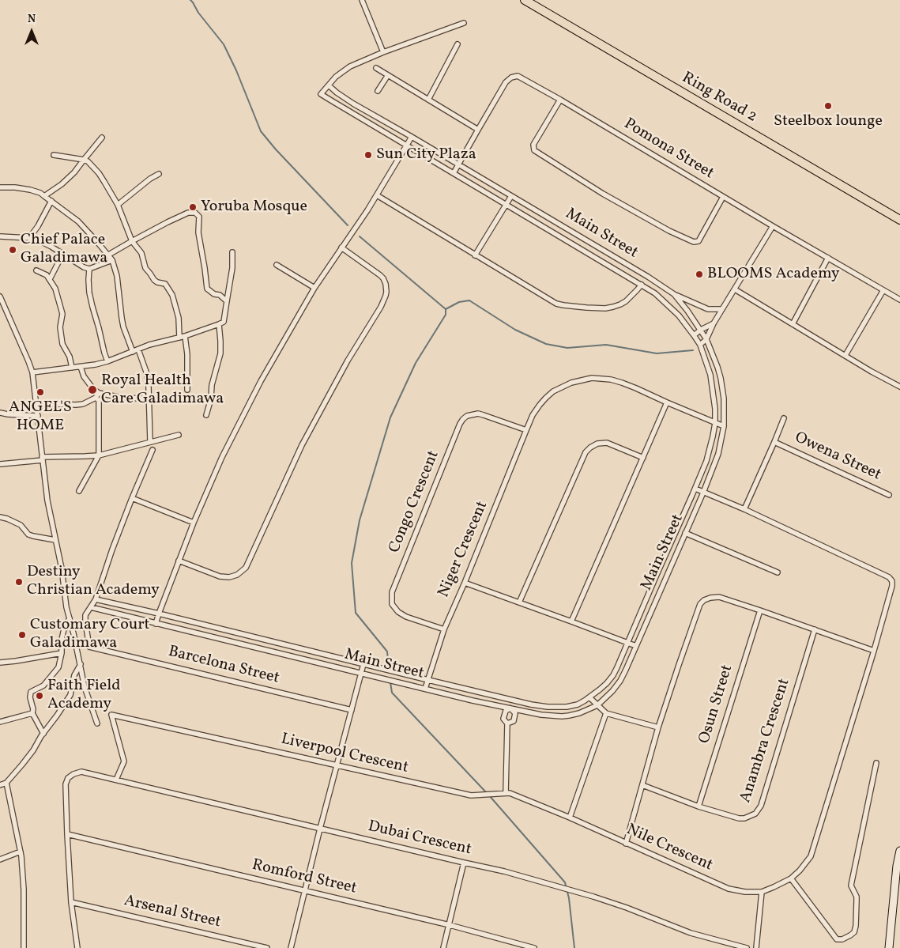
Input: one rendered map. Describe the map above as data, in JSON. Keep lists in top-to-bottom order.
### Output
{
  "streets": {
    "main road": ["Ring Road 2"],
    "street": [
      "Pomona Street",
      "Main Street",
      "Owena Street",
      "Congo Crescent",
      "Niger Crescent",
      "Barcelona Street",
      "Osun Street",
      "Anambra Crescent",
      "Liverpool Crescent",
      "Dubai Crescent",
      "Nile Crescent",
      "Romford Street",
      "Arsenal Street"
    ]
  },
  "crossings": [
    ["Pomona Street", "Main Street"],
    ["Main Street", "Niger Crescent"],
    ["Main Street", "Barcelona Street"],
    ["Congo Crescent", "Niger Crescent"],
    ["Osun Street", "Anambra Crescent"],
    ["Liverpool Crescent", "Dubai Crescent"],
    ["Liverpool Crescent", "Nile Crescent"],
    ["Dubai Crescent", "Romford Street"]
  ],
  "places": [
    "Steelbox lounge",
    "Sun City Plaza",
    "Yoruba Mosque",
    "Chief Palace Galadimawa",
    "BLOOMS Academy",
    "Royal Health Care Galadimawa",
    "ANGEL'S HOME",
    "Destiny Christian Academy",
    "Customary Court Galadimawa",
    "Faith Field Academy"
  ],
  "north": "top"
}
